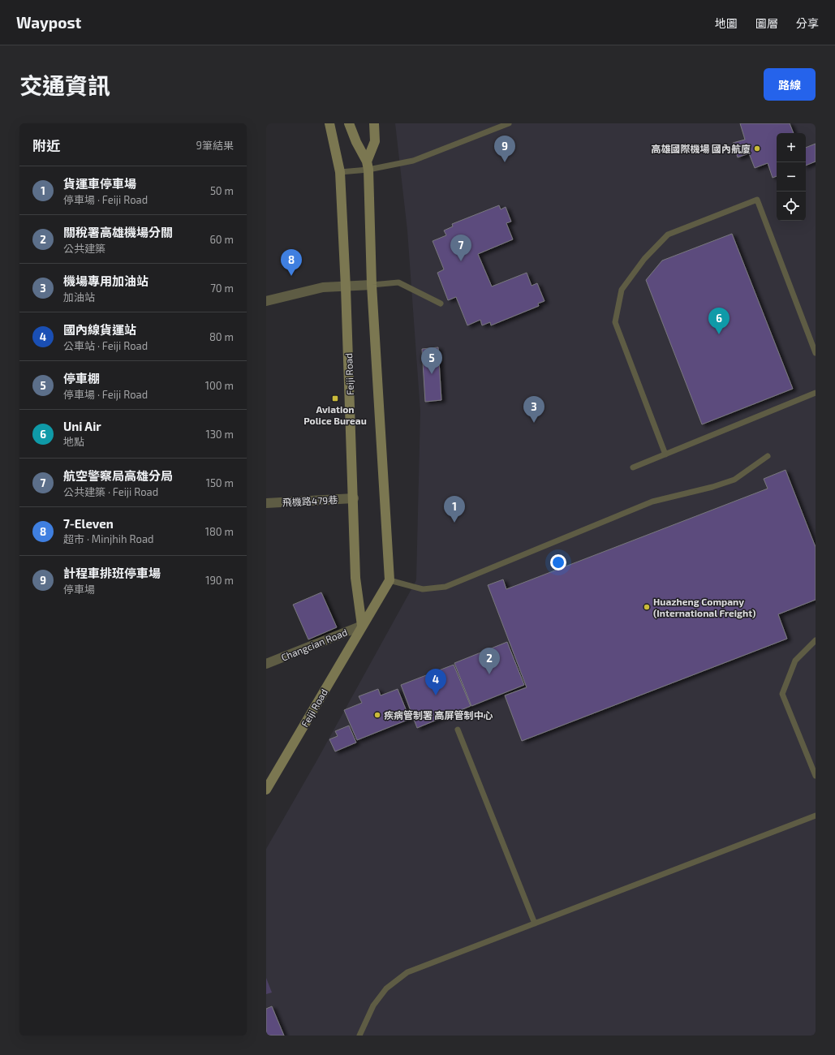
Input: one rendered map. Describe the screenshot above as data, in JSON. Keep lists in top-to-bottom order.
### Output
{
  "streets": {
    "street": ["Feiji Road", "飛機路479巷", "Changcian Road"]
  },
  "crossings": [
    ["Feiji Road", "飛機路479巷"],
    ["Feiji Road", "Changcian Road"]
  ],
  "places": {
    "other": ["高雄國際機場 國內航廈", "Huazheng Company (International Freight)", "疾病管制署 高屏管制中心"],
    "transit": ["Aviation Police Bureau"]
  },
  "page": {
    "header": "Waypost",
    "nav": ["地圖", "圖層", "分享"],
    "title": "交通資訊",
    "buttons": "路線",
    "heading": ["附近", "9筆結果"],
    "map_buttons": ["+", "−"],
    "pins": [
      "9",
      "7",
      "8",
      "6",
      "5",
      "3",
      "1",
      "2",
      "4"
    ],
    "list": [
      {
        "mark": "1",
        "name": "貨運車停車場",
        "note": "停車場 · Feiji Road",
        "value": "50 m"
      },
      {
        "mark": "2",
        "name": "關稅署高雄機場分關",
        "note": "公共建築",
        "value": "60 m"
      },
      {
        "mark": "3",
        "name": "機場專用加油站",
        "note": "加油站",
        "value": "70 m"
      },
      {
        "mark": "4",
        "name": "國內線貨運站",
        "note": "公車站 · Feiji Road",
        "value": "80 m"
      },
      {
        "mark": "5",
        "name": "停車棚",
        "note": "停車場 · Feiji Road",
        "value": "100 m"
      },
      {
        "mark": "6",
        "name": "Uni Air",
        "note": "地點",
        "value": "130 m"
      },
      {
        "mark": "7",
        "name": "航空警察局高雄分局",
        "note": "公共建築 · Feiji Road",
        "value": "150 m"
      },
      {
        "mark": "8",
        "name": "7-Eleven",
        "note": "超市 · Minjhih Road",
        "value": "180 m"
      },
      {
        "mark": "9",
        "name": "計程車排班停車場",
        "note": "停車場",
        "value": "190 m"
      }
    ]
  }
}
